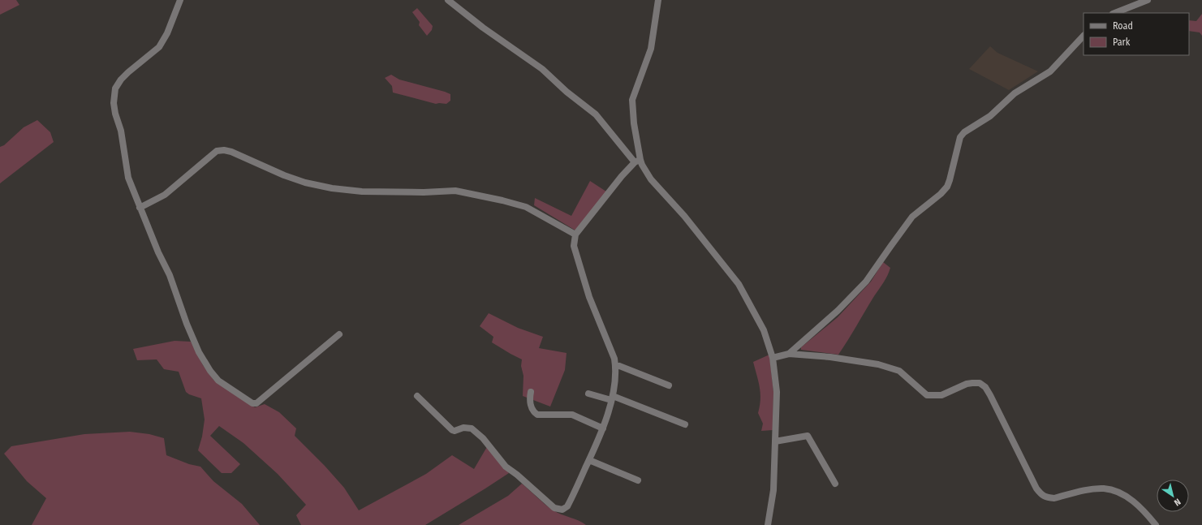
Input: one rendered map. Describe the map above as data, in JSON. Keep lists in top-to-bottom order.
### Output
{
  "legend": ["Road", "Park"],
  "north": "bottom right"
}
